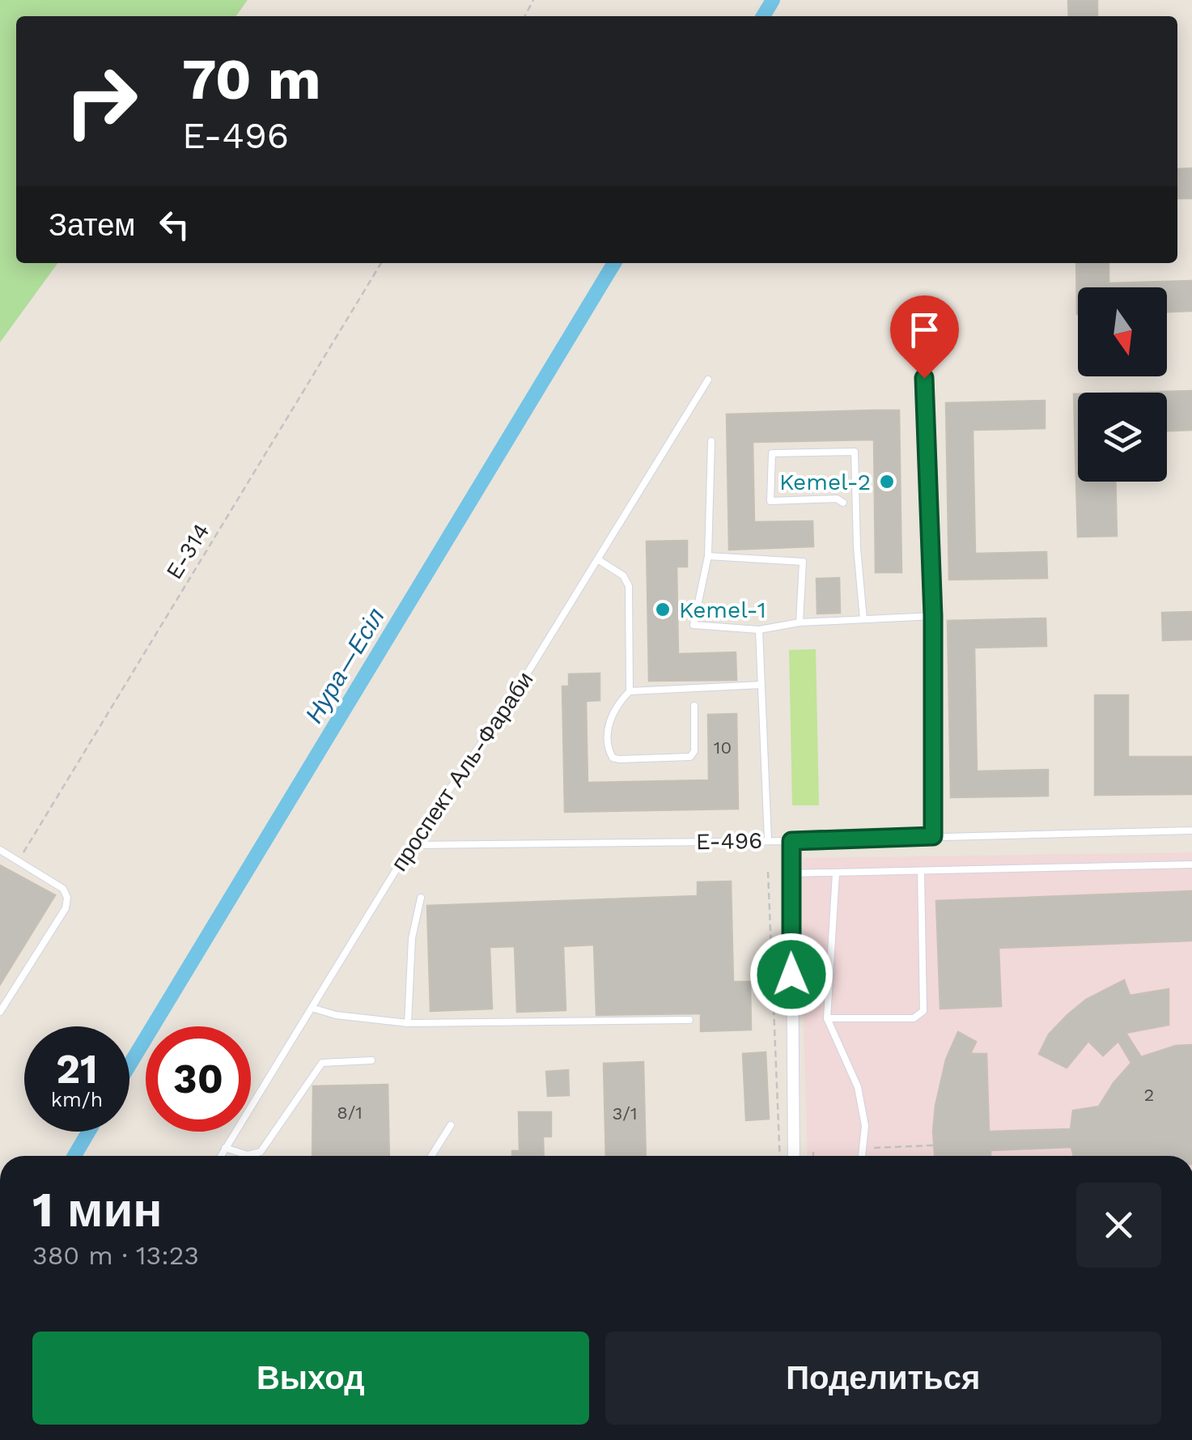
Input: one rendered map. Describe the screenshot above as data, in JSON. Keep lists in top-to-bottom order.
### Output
{
  "streets": {
    "lane": ["проспект Аль-Фараби", "E-496"],
    "path": ["E-314"]
  },
  "crossings": [
    ["проспект Аль-Фараби", "E-496"]
  ],
  "water": ["Нура—Есіл"],
  "places": ["Kemel-2", "Kemel-1"],
  "house_numbers": [
    "10",
    "2",
    "8/1",
    "3/1"
  ],
  "north": "bottom",
  "page": {
    "turn": ["70 m", "E-496"],
    "then": "Затем",
    "speed": "21 km/h",
    "limit": "30",
    "heading": ["1 мин", "380 m · 13:23"],
    "buttons": ["Выход", "Поделиться"]
  }
}
